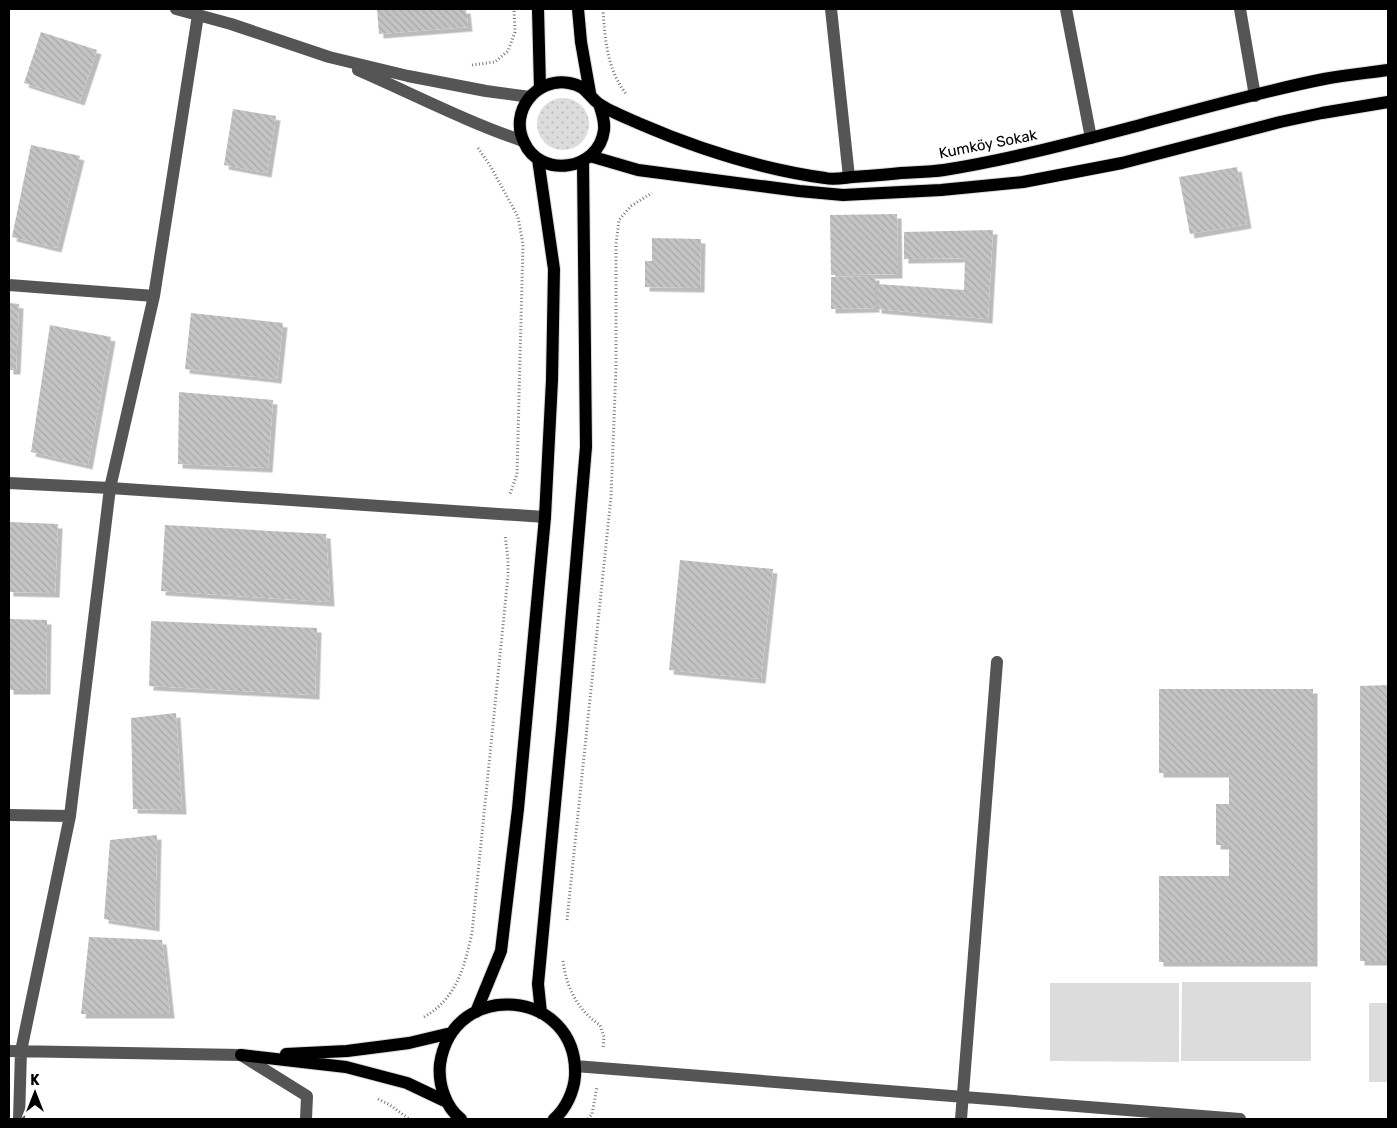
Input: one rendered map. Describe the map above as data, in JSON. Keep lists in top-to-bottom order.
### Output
{
  "streets": {
    "main road": ["Kumköy Sokak"]
  },
  "north": "top"
}
